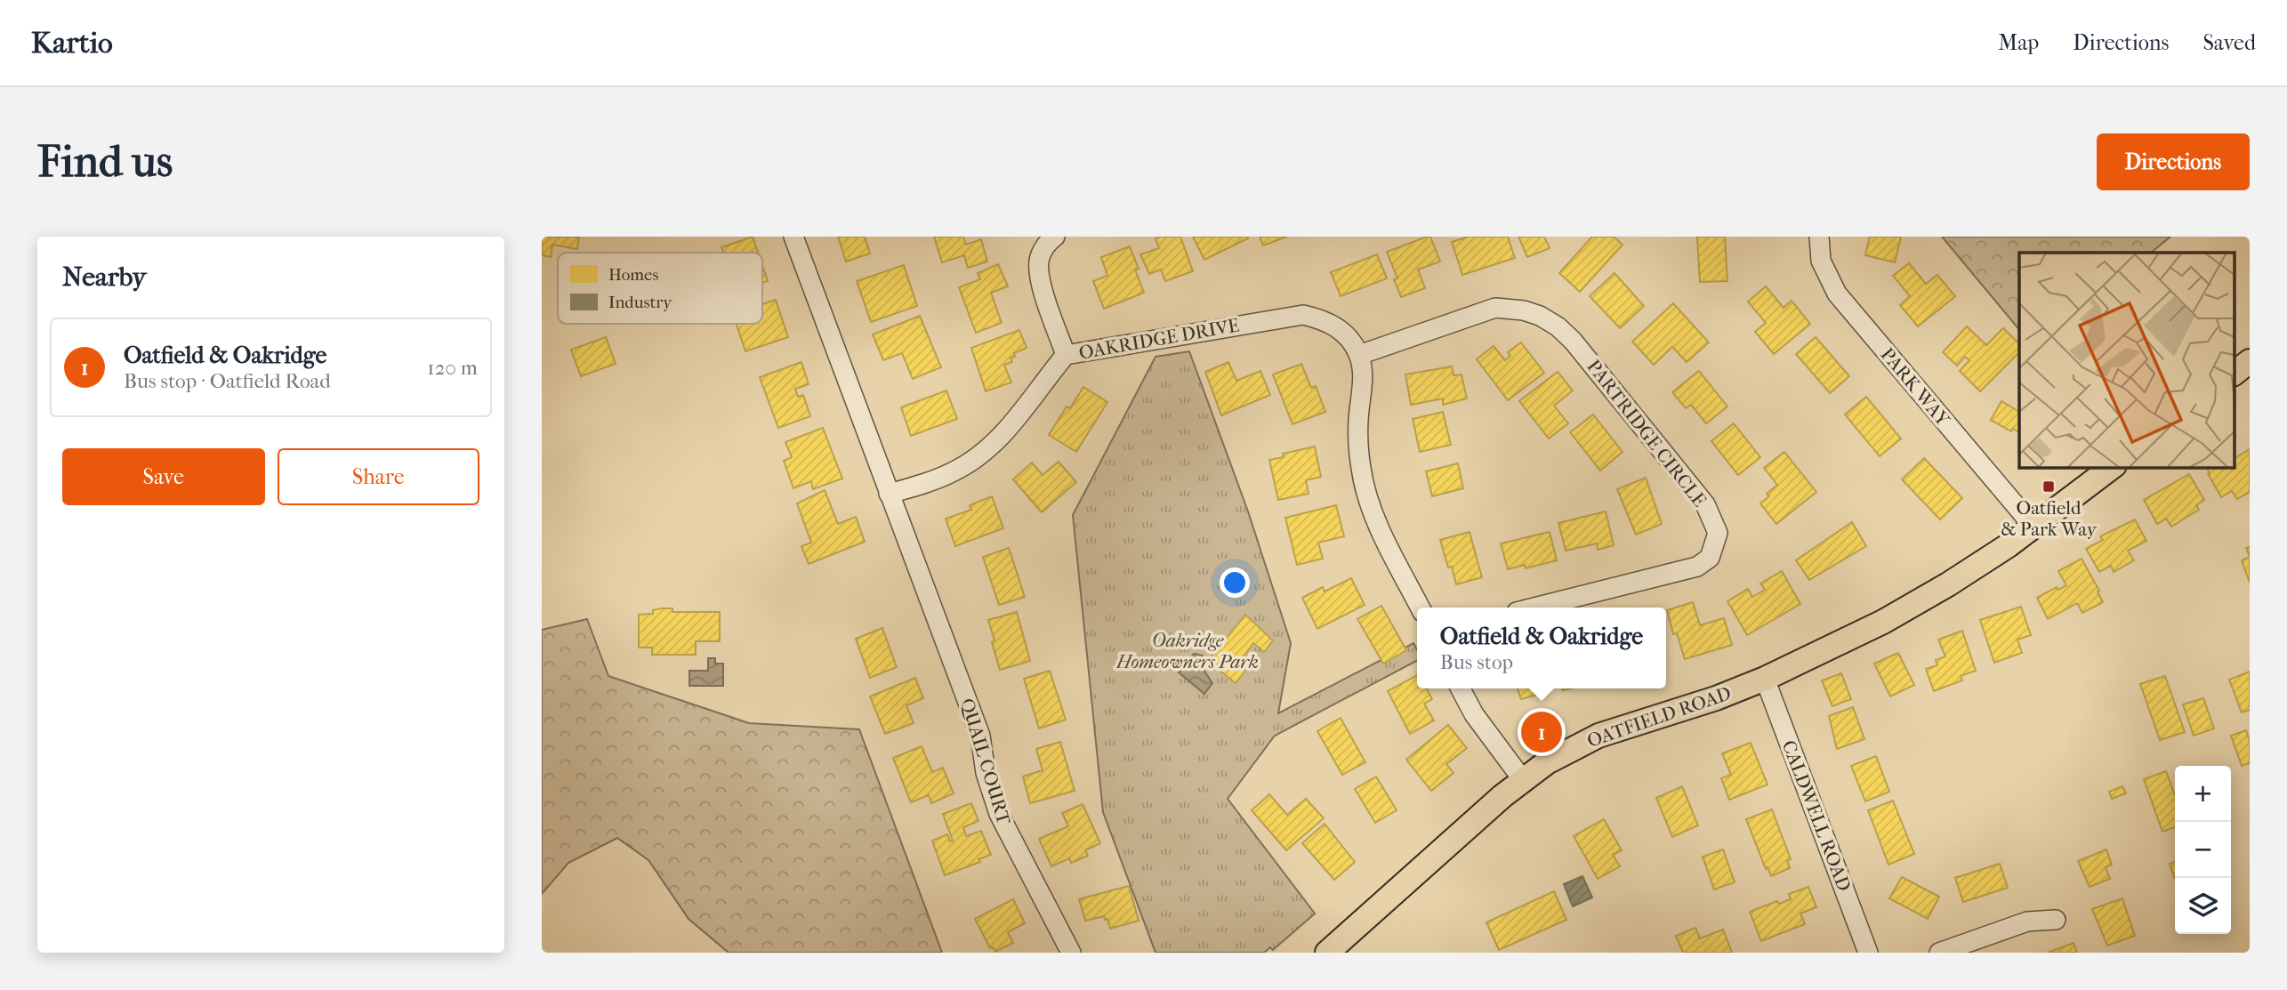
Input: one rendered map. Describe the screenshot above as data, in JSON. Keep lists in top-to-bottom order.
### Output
{
  "streets": {
    "main road": ["OATFIELD ROAD"],
    "street": [
      "OAKRIDGE DRIVE",
      "PARK WAY",
      "PARTRIDGE CIRCLE",
      "QUAIL COURT",
      "CALDWELL ROAD"
    ]
  },
  "crossings": [
    ["OAKRIDGE DRIVE", "PARTRIDGE CIRCLE"],
    ["OAKRIDGE DRIVE", "QUAIL COURT"],
    ["PARK WAY", "OATFIELD ROAD"],
    ["OATFIELD ROAD", "CALDWELL ROAD"]
  ],
  "parks": ["Oakridge Homeowners Park"],
  "places": {
    "transit": ["Oatfield & Park Way"]
  },
  "legend": ["Homes", "Industry"],
  "page": {
    "header": "Kartio",
    "nav": ["Map", "Directions", "Saved"],
    "buttons": [
      "Directions",
      ["Save", "Share"]
    ],
    "title": "Find us",
    "heading": "Nearby",
    "list": [
      {
        "mark": "1",
        "name": "Oatfield & Oakridge",
        "note": "Bus stop · Oatfield Road",
        "value": "120 m"
      }
    ],
    "popup": ["Oatfield & Oakridge", "Bus stop"],
    "pins": "1",
    "map_buttons": ["+", "−"]
  }
}
